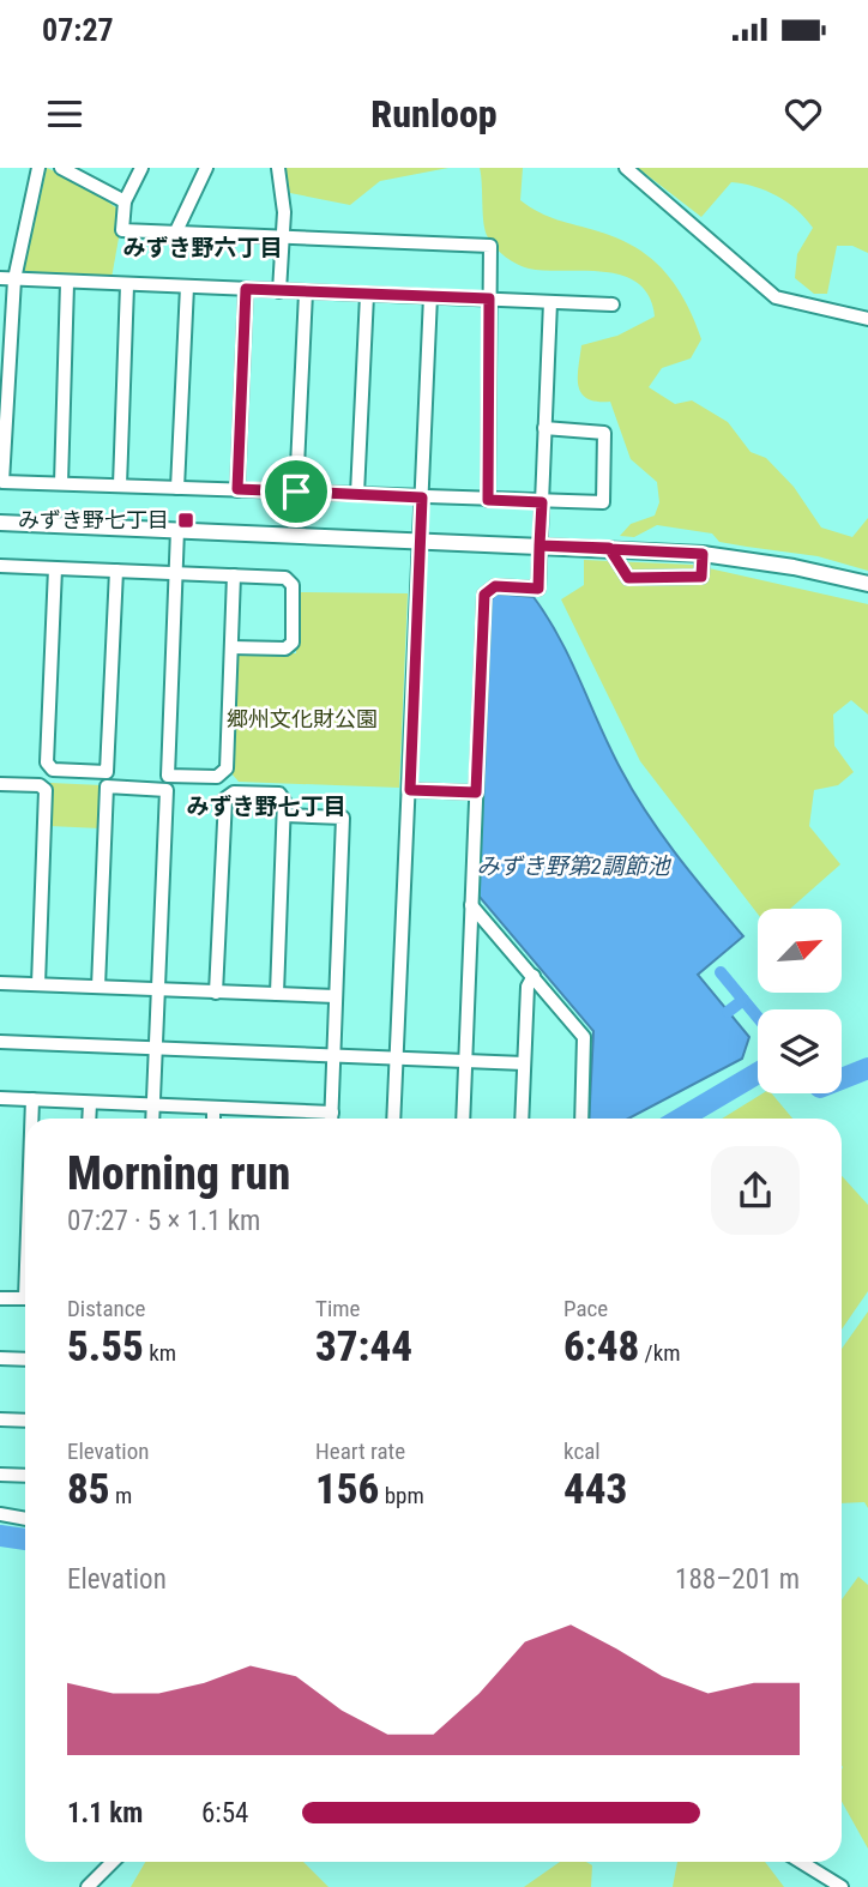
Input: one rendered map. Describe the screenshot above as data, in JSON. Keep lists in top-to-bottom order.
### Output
{
  "districts": ["みずき野六丁目", "みずき野七丁目"],
  "water": ["みずき野第2調節池"],
  "parks": ["郷州文化財公園"],
  "places": {
    "transit": ["みずき野七丁目"]
  },
  "north": "top right",
  "page": {
    "status": "07:27",
    "header": "Runloop",
    "heading": ["Morning run", "07:27 · 5 × 1.1 km"],
    "stats": [
      ["Distance", "5.55 km"],
      ["Time", "37:44"],
      ["Pace", "6:48 /km"],
      ["Elevation", "85 m"],
      ["Heart rate", "156 bpm"],
      ["kcal", "443"]
    ],
    "chart": ["Elevation", "188–201 m"],
    "list": [
      {
        "name": "1.1 km",
        "note": "6:54"
      }
    ]
  }
}
